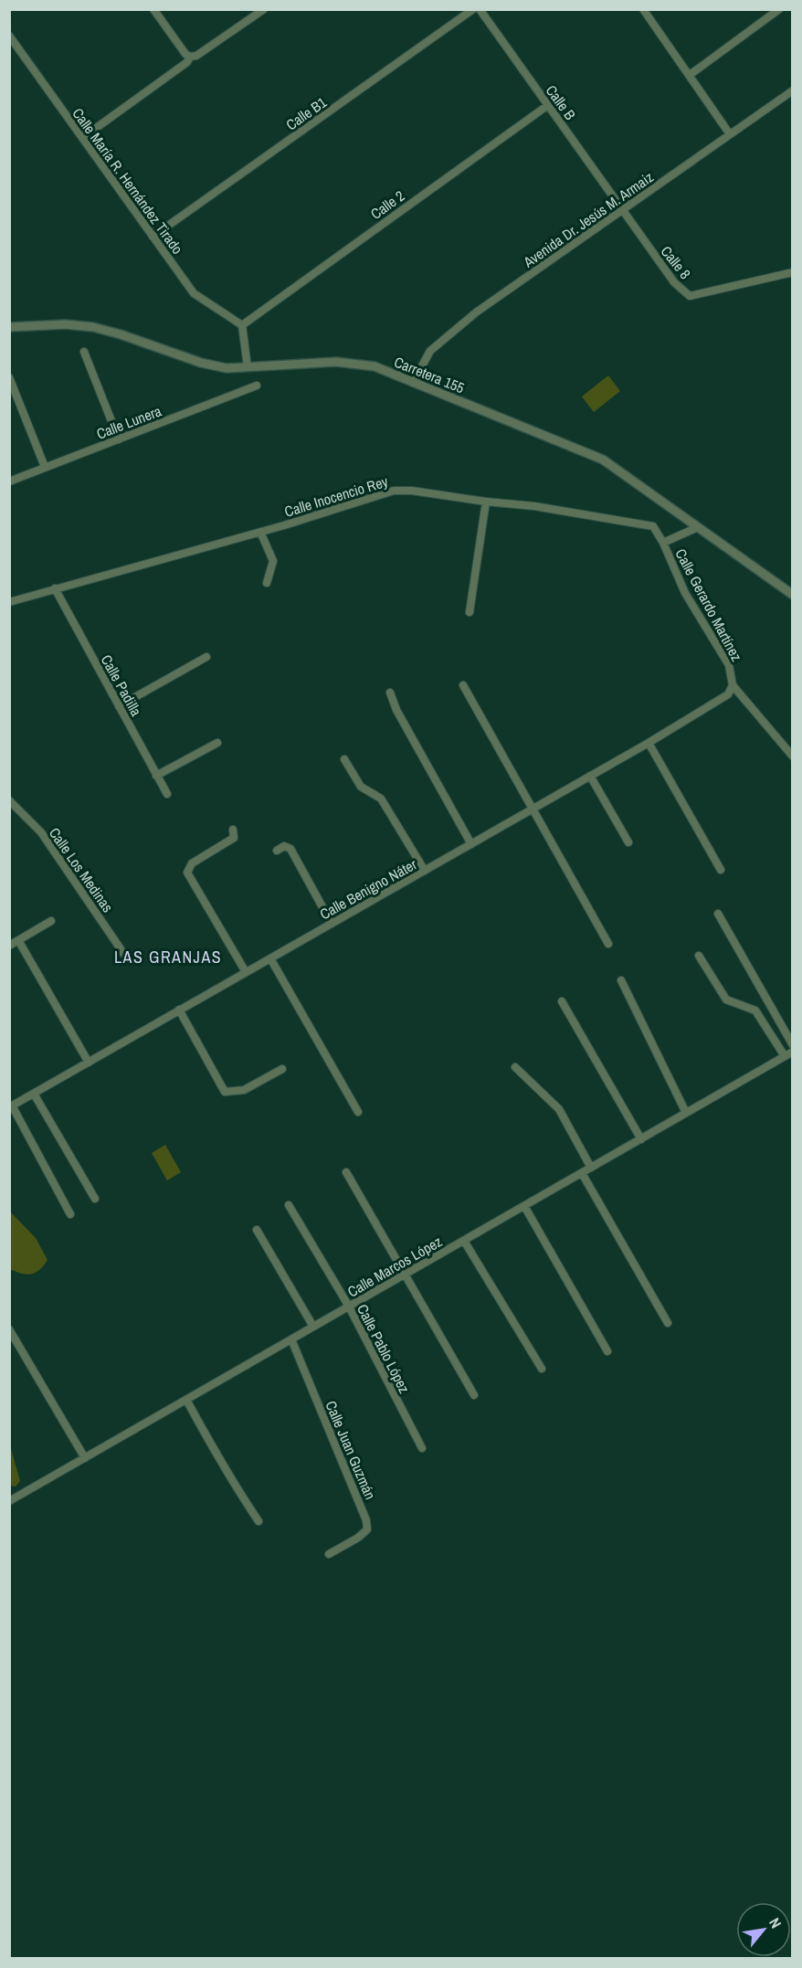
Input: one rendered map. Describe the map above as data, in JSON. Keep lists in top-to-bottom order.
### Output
{
  "streets": {
    "street": [
      "Calle B",
      "Calle B1",
      "Calle María R. Hernández Tirado",
      "Calle 2",
      "Avenida Dr. Jesús M. Armaiz",
      "Calle 8",
      "Carretera 155",
      "Calle Lunera",
      "Calle Inocencio Rey",
      "Calle Gerardo Martínez",
      "Calle Padilla",
      "Calle Los Medinas",
      "Calle Benigno Náter",
      "Calle Marcos López",
      "Calle Pablo López",
      "Calle Juan Guzmán"
    ]
  },
  "crossings": [
    ["Calle B", "Calle 2"],
    ["Calle B", "Avenida Dr. Jesús M. Armaiz"],
    ["Calle B", "Calle 8"],
    ["Calle B1", "Calle María R. Hernández Tirado"],
    ["Calle María R. Hernández Tirado", "Calle 2"],
    ["Avenida Dr. Jesús M. Armaiz", "Calle 8"],
    ["Avenida Dr. Jesús M. Armaiz", "Carretera 155"],
    ["Calle Inocencio Rey", "Calle Gerardo Martínez"],
    ["Calle Inocencio Rey", "Calle Padilla"],
    ["Calle Gerardo Martínez", "Calle Benigno Náter"],
    ["Calle Marcos López", "Calle Pablo López"],
    ["Calle Marcos López", "Calle Juan Guzmán"]
  ],
  "districts": ["LAS GRANJAS"],
  "north": "top right"
}
